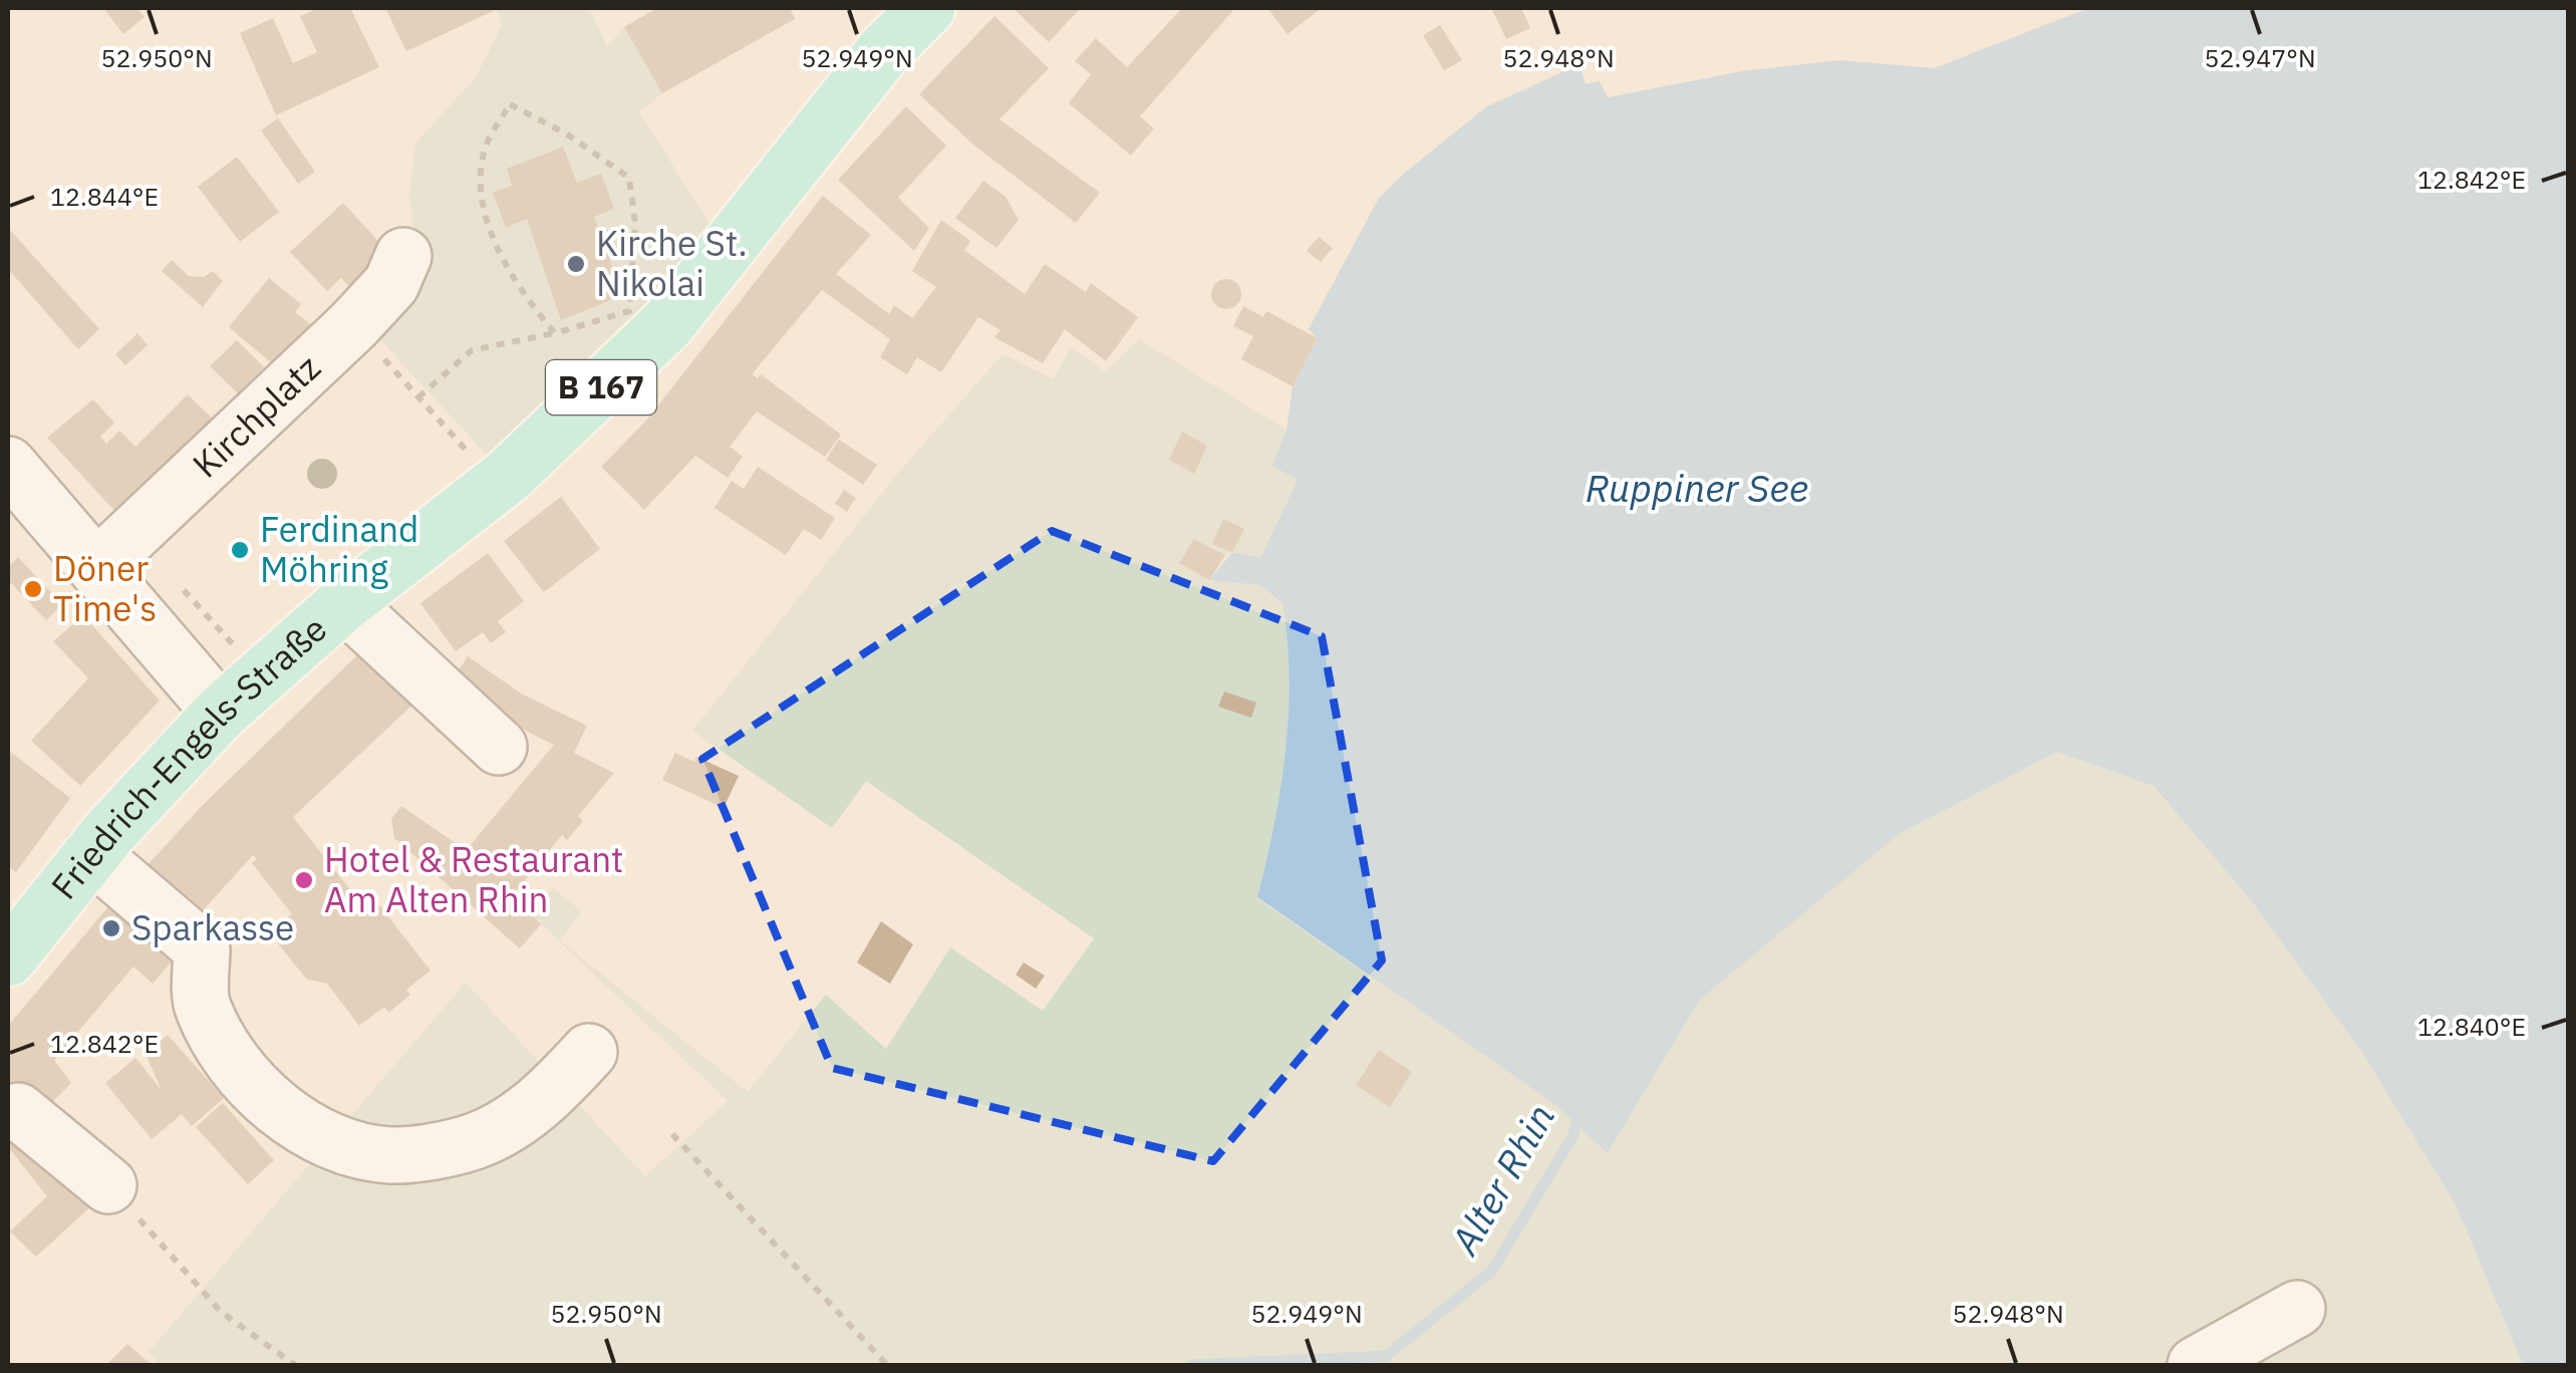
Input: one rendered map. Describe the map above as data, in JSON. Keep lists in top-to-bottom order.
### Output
{
  "streets": {
    "main road": ["B 167", "Friedrich-Engels-Straße"],
    "street": ["Kirchplatz"]
  },
  "water": ["Ruppiner See", "Alter Rhin"],
  "places": [
    "Kirche St. Nikolai",
    "Ferdinand Möhring",
    "Döner Time's",
    "Hotel & Restaurant Am Alten Rhin",
    "Sparkasse"
  ],
  "coordinates": [
    "52.950°N",
    "52.949°N",
    "52.948°N",
    "52.947°N",
    "12.842°E",
    "12.844°E",
    "12.840°E"
  ]
}
